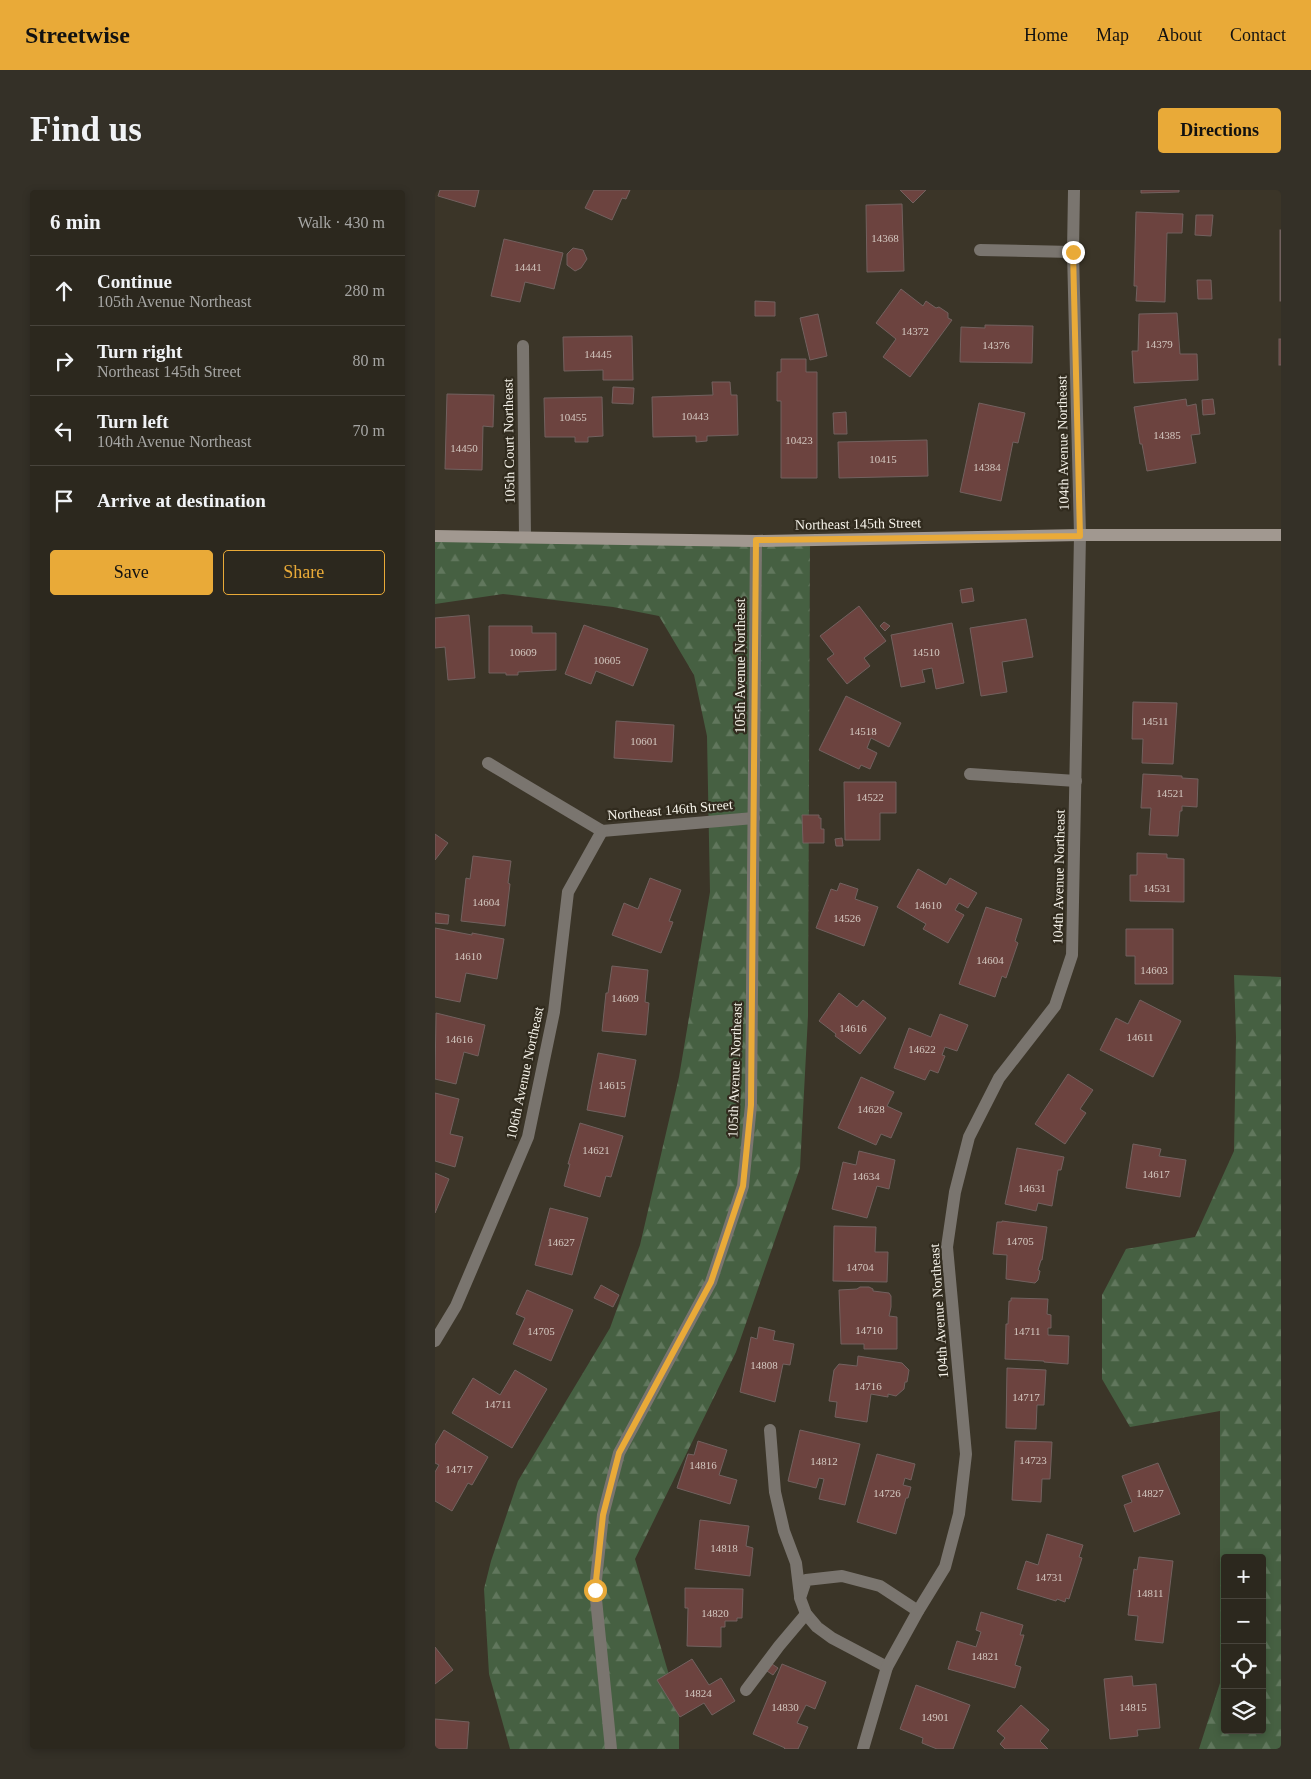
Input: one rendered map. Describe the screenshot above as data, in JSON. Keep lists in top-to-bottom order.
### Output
{
  "streets": {
    "street": [
      "105th Court Northeast",
      "104th Avenue Northeast",
      "Northeast 145th Street",
      "105th Avenue Northeast",
      "Northeast 146th Street",
      "106th Avenue Northeast"
    ]
  },
  "crossings": [
    ["105th Court Northeast", "Northeast 145th Street"],
    ["104th Avenue Northeast", "Northeast 145th Street"],
    ["Northeast 145th Street", "105th Avenue Northeast"],
    ["105th Avenue Northeast", "Northeast 146th Street"],
    ["Northeast 146th Street", "106th Avenue Northeast"]
  ],
  "house_numbers": [
    "14368",
    "14441",
    "14372",
    "14379",
    "14376",
    "14445",
    "10443",
    "10455",
    "14385",
    "10423",
    "14450",
    "10415",
    "14384",
    "10609",
    "14510",
    "10605",
    "14511",
    "14518",
    "10601",
    "14521",
    "14522",
    "14531",
    "14604",
    "14610",
    "14526",
    "14610",
    "14604",
    "14603",
    "14609",
    "14616",
    "14611",
    "14616",
    "14622",
    "14615",
    "14628",
    "14621",
    "14617",
    "14634",
    "14631",
    "14705",
    "14627",
    "14704",
    "14710",
    "14705",
    "14711",
    "14808",
    "14716",
    "14717",
    "14711",
    "14723",
    "14812",
    "14816",
    "14717",
    "14726",
    "14827",
    "14818",
    "14731",
    "14811",
    "14820",
    "14821",
    "14824",
    "14830",
    "14815",
    "14901"
  ],
  "page": {
    "header": "Streetwise",
    "nav": [
      "Home",
      "Map",
      "About",
      "Contact"
    ],
    "buttons": [
      "Directions",
      ["Save", "Share"]
    ],
    "title": "Find us",
    "heading": ["6 min", "Walk · 430 m"],
    "list": [
      ["Continue", "105th Avenue Northeast", "280 m"],
      ["Turn right", "Northeast 145th Street", "80 m"],
      ["Turn left", "104th Avenue Northeast", "70 m"],
      "Arrive at destination"
    ],
    "map_buttons": ["+", "−"]
  }
}
